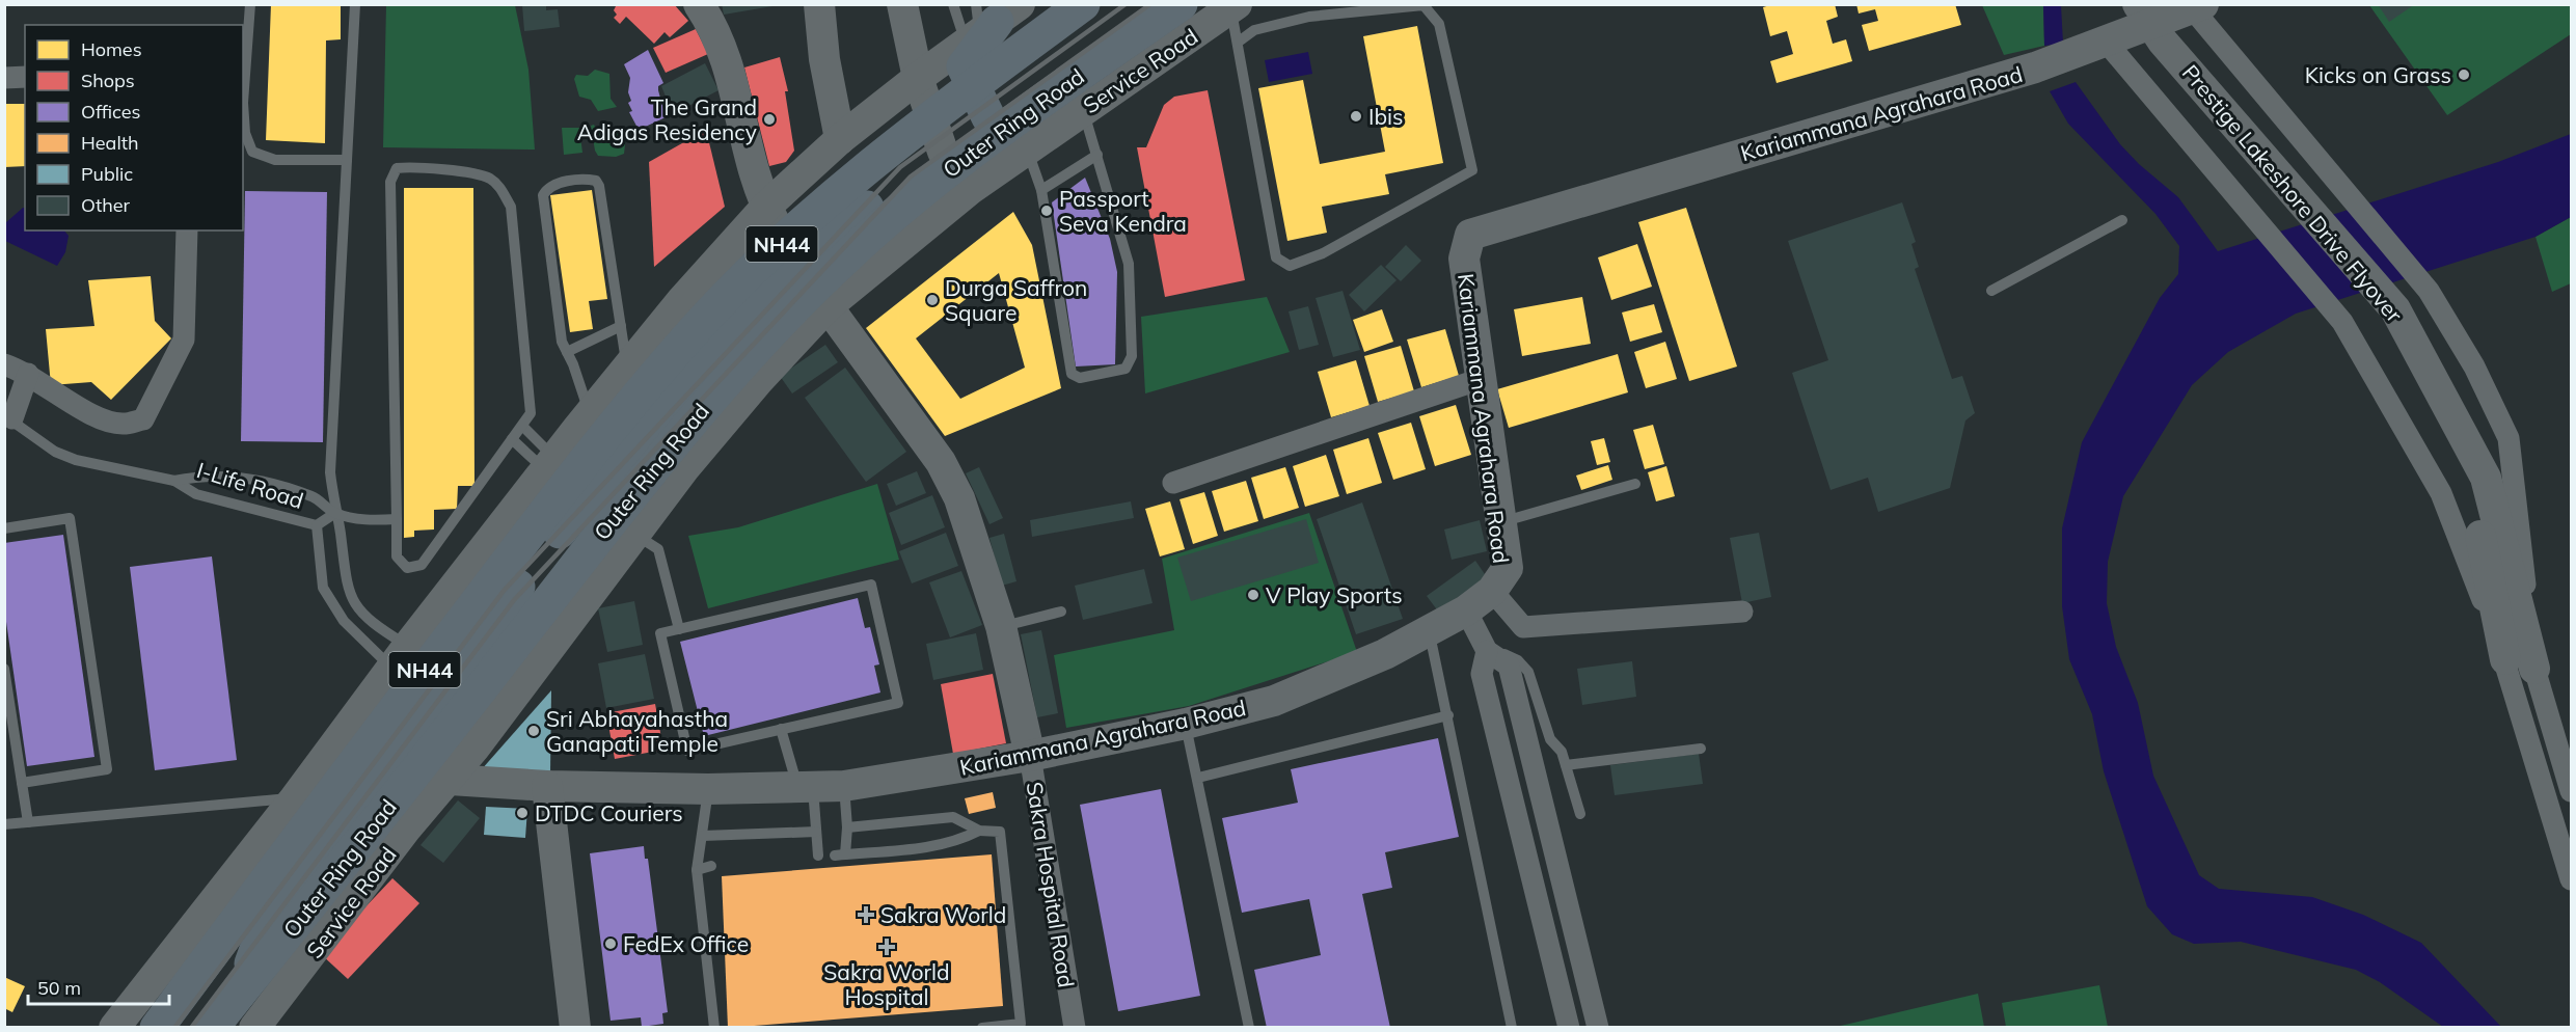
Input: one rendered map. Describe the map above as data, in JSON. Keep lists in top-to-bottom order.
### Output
{
  "streets": {
    "highway": ["Outer Ring Road", "NH44"],
    "street": [
      "Service Road",
      "Kariammana Agrahara Road",
      "Prestige Lakeshore Drive Flyover",
      "Sakra Hospital Road"
    ],
    "lane": ["I-Life Road"]
  },
  "crossings": [
    ["Service Road", "Kariammana Agrahara Road"],
    ["Service Road", "Outer Ring Road"],
    ["Service Road", "Sakra Hospital Road"],
    ["Kariammana Agrahara Road", "Sakra Hospital Road"]
  ],
  "places": {
    "other": [
      "Kicks on Grass",
      "Ibis",
      "The Grand Adigas Residency",
      "Passport Seva Kendra",
      "Durga Saffron Square",
      "V Play Sports",
      "Sri Abhayahastha Ganapati Temple",
      "DTDC Couriers",
      "FedEx Office"
    ],
    "health": ["Sakra World", "Sakra World Hospital"]
  },
  "legend": [
    "Homes",
    "Shops",
    "Offices",
    "Health",
    "Public",
    "Other"
  ],
  "scale_bar": "50 m"
}
